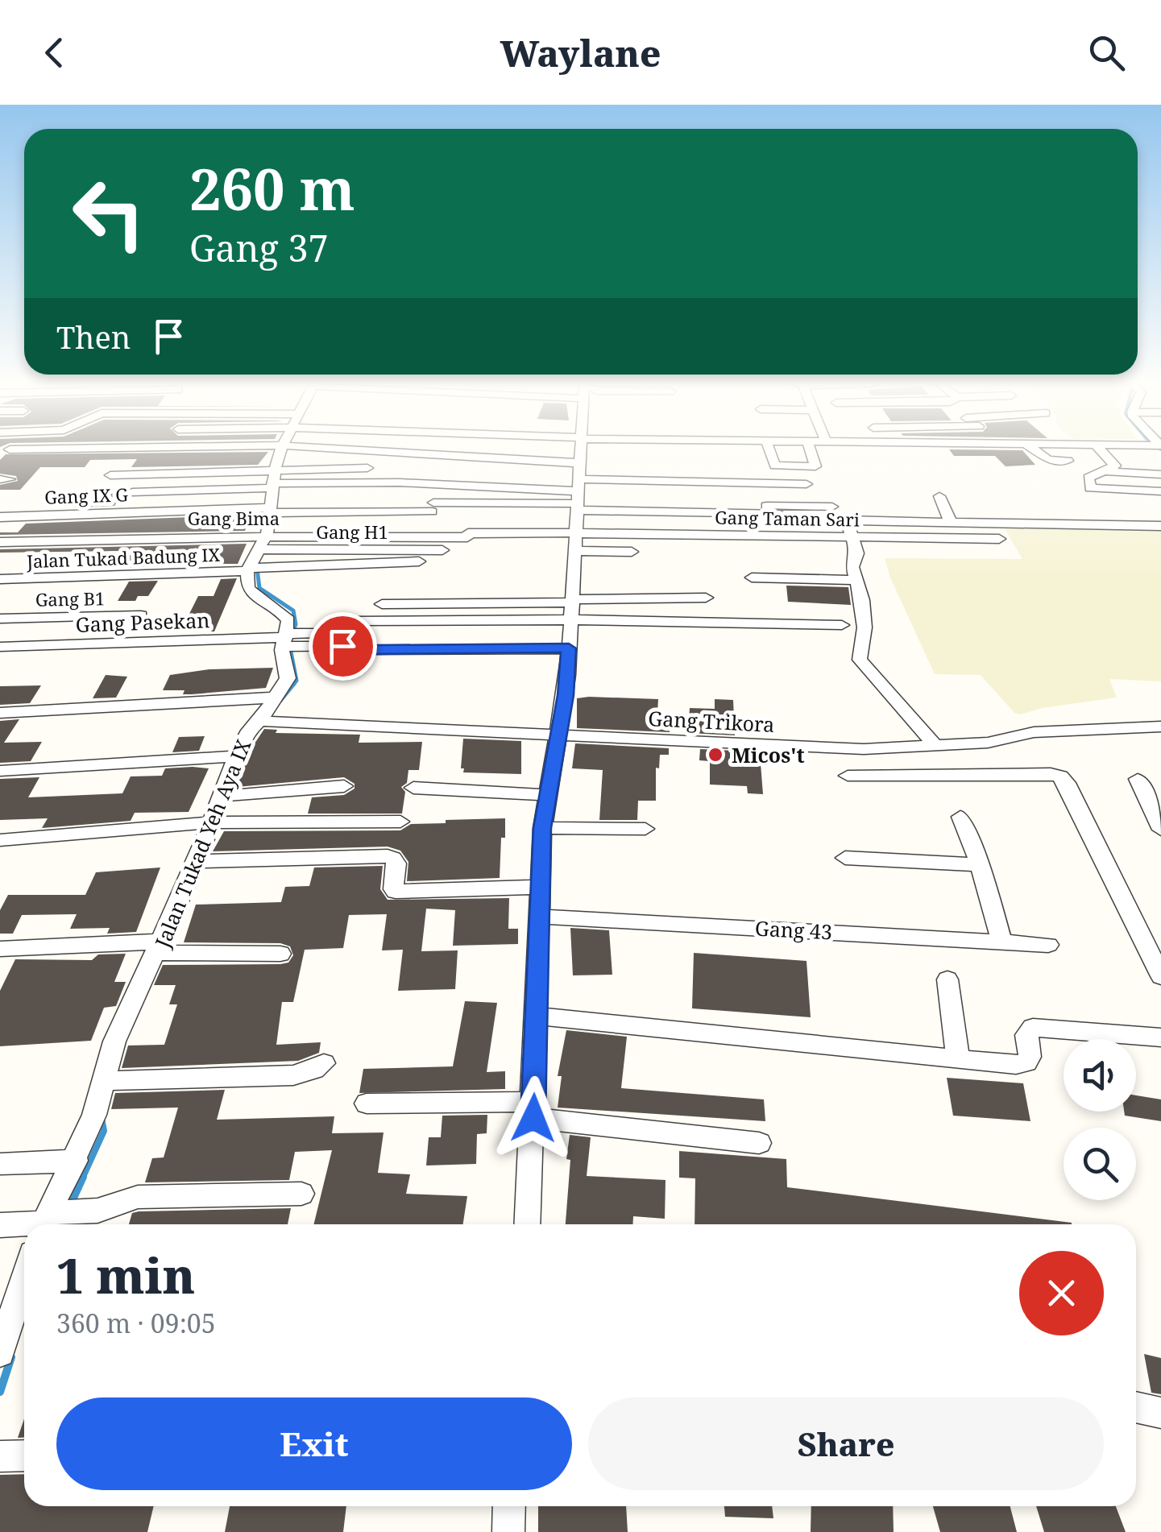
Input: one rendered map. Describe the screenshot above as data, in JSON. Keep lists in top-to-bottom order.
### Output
{
  "streets": {
    "street": [
      "Gang IX G",
      "Gang Bima",
      "Gang Taman Sari",
      "Gang H1",
      "Jalan Tukad Badung IX",
      "Gang B1",
      "Gang Pasekan",
      "Gang Trikora",
      "Jalan Tukad Yeh Aya IX",
      "Gang 43"
    ]
  },
  "crossings": [
    ["Gang Bima", "Gang Taman Sari"],
    ["Gang Bima", "Gang H1"],
    ["Gang Pasekan", "Jalan Tukad Yeh Aya IX"],
    ["Gang Trikora", "Jalan Tukad Yeh Aya IX"]
  ],
  "places": ["Micos't"],
  "page": {
    "header": "Waylane",
    "turn": ["260 m", "Gang 37"],
    "then": "Then",
    "heading": ["1 min", "360 m · 09:05"],
    "buttons": ["Exit", "Share"]
  }
}
